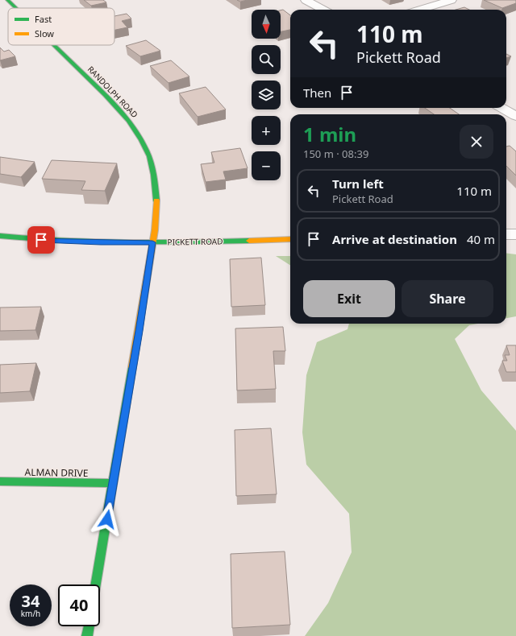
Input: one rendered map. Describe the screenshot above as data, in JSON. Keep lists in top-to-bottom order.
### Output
{
  "streets": {
    "street": ["RANDOLPH ROAD", "PICKETT ROAD", "ALMAN DRIVE"]
  },
  "crossings": [
    ["RANDOLPH ROAD", "PICKETT ROAD"],
    ["RANDOLPH ROAD", "ALMAN DRIVE"]
  ],
  "legend": ["Fast", "Slow"],
  "north": "bottom",
  "page": {
    "map_buttons": ["+", "−"],
    "turn": ["110 m", "Pickett Road"],
    "then": "Then",
    "heading": ["1 min", "150 m · 08:39"],
    "list": [
      {
        "name": "Turn left",
        "note": "Pickett Road",
        "value": "110 m"
      },
      {
        "name": "Arrive at destination",
        "value": "40 m"
      }
    ],
    "buttons": ["Exit", "Share"],
    "speed": "34 km/h",
    "limit": "40"
  }
}
